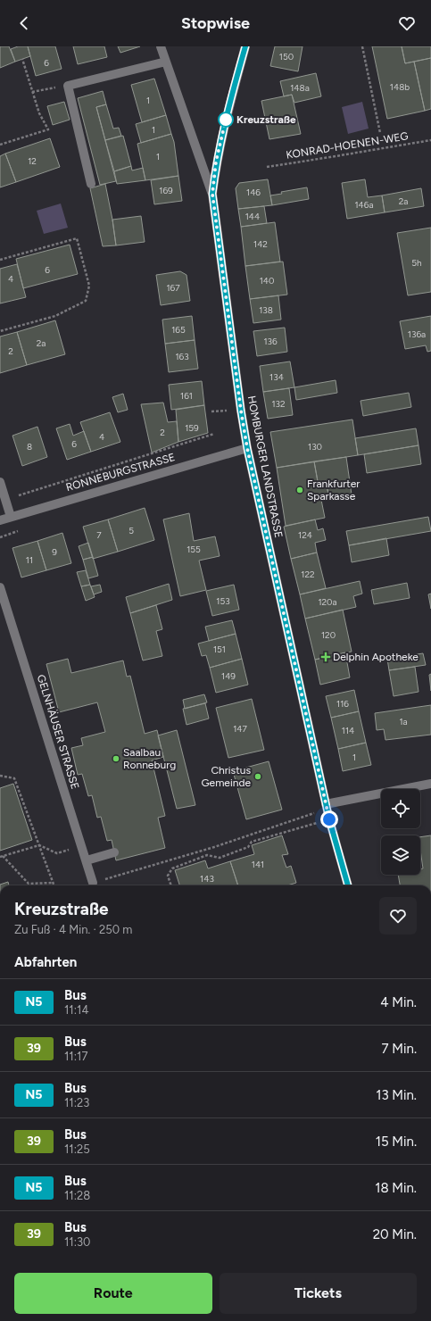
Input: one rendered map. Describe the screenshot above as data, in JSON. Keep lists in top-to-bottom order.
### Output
{
  "streets": {
    "street": ["HOMBURGER LANDSTRASSE", "RONNEBURGSTRASSE", "GELNHÄUSER STRASSE"],
    "path": ["KONRAD-HOENEN-WEG"]
  },
  "crossings": [
    ["HOMBURGER LANDSTRASSE", "RONNEBURGSTRASSE"]
  ],
  "places": {
    "other": [
      "Kreuzstraße",
      "Frankfurter Sparkasse",
      "Saalbau Ronneburg",
      "Christus Gemeinde"
    ],
    "health": ["Delphin Apotheke"]
  },
  "lines": ["bus line N5"],
  "house_numbers": [
    "150",
    "6",
    "148b",
    "148a",
    "1",
    "1",
    "1",
    "12",
    "169",
    "146",
    "2a",
    "146a",
    "144",
    "142",
    "5h",
    "6",
    "4",
    "140",
    "167",
    "138",
    "165",
    "136a",
    "136",
    "2a",
    "2",
    "163",
    "134",
    "161",
    "132",
    "159",
    "2",
    "4",
    "6",
    "8",
    "130",
    "5",
    "7",
    "124",
    "155",
    "9",
    "11",
    "122",
    "153",
    "120a",
    "120",
    "151",
    "149",
    "116",
    "1a",
    "147",
    "114",
    "1",
    "141",
    "143"
  ],
  "page": {
    "header": "Stopwise",
    "heading": [
      ["Kreuzstraße", "Zu Fuß · 4 Min. · 250 m"],
      "Abfahrten"
    ],
    "list": [
      {
        "mark": "N5",
        "name": "Bus",
        "note": "11:14",
        "value": "4 Min."
      },
      {
        "mark": "39",
        "name": "Bus",
        "note": "11:17",
        "value": "7 Min."
      },
      {
        "mark": "N5",
        "name": "Bus",
        "note": "11:23",
        "value": "13 Min."
      },
      {
        "mark": "39",
        "name": "Bus",
        "note": "11:25",
        "value": "15 Min."
      },
      {
        "mark": "N5",
        "name": "Bus",
        "note": "11:28",
        "value": "18 Min."
      },
      {
        "mark": "39",
        "name": "Bus",
        "note": "11:30",
        "value": "20 Min."
      }
    ],
    "buttons": ["Route", "Tickets"]
  }
}
